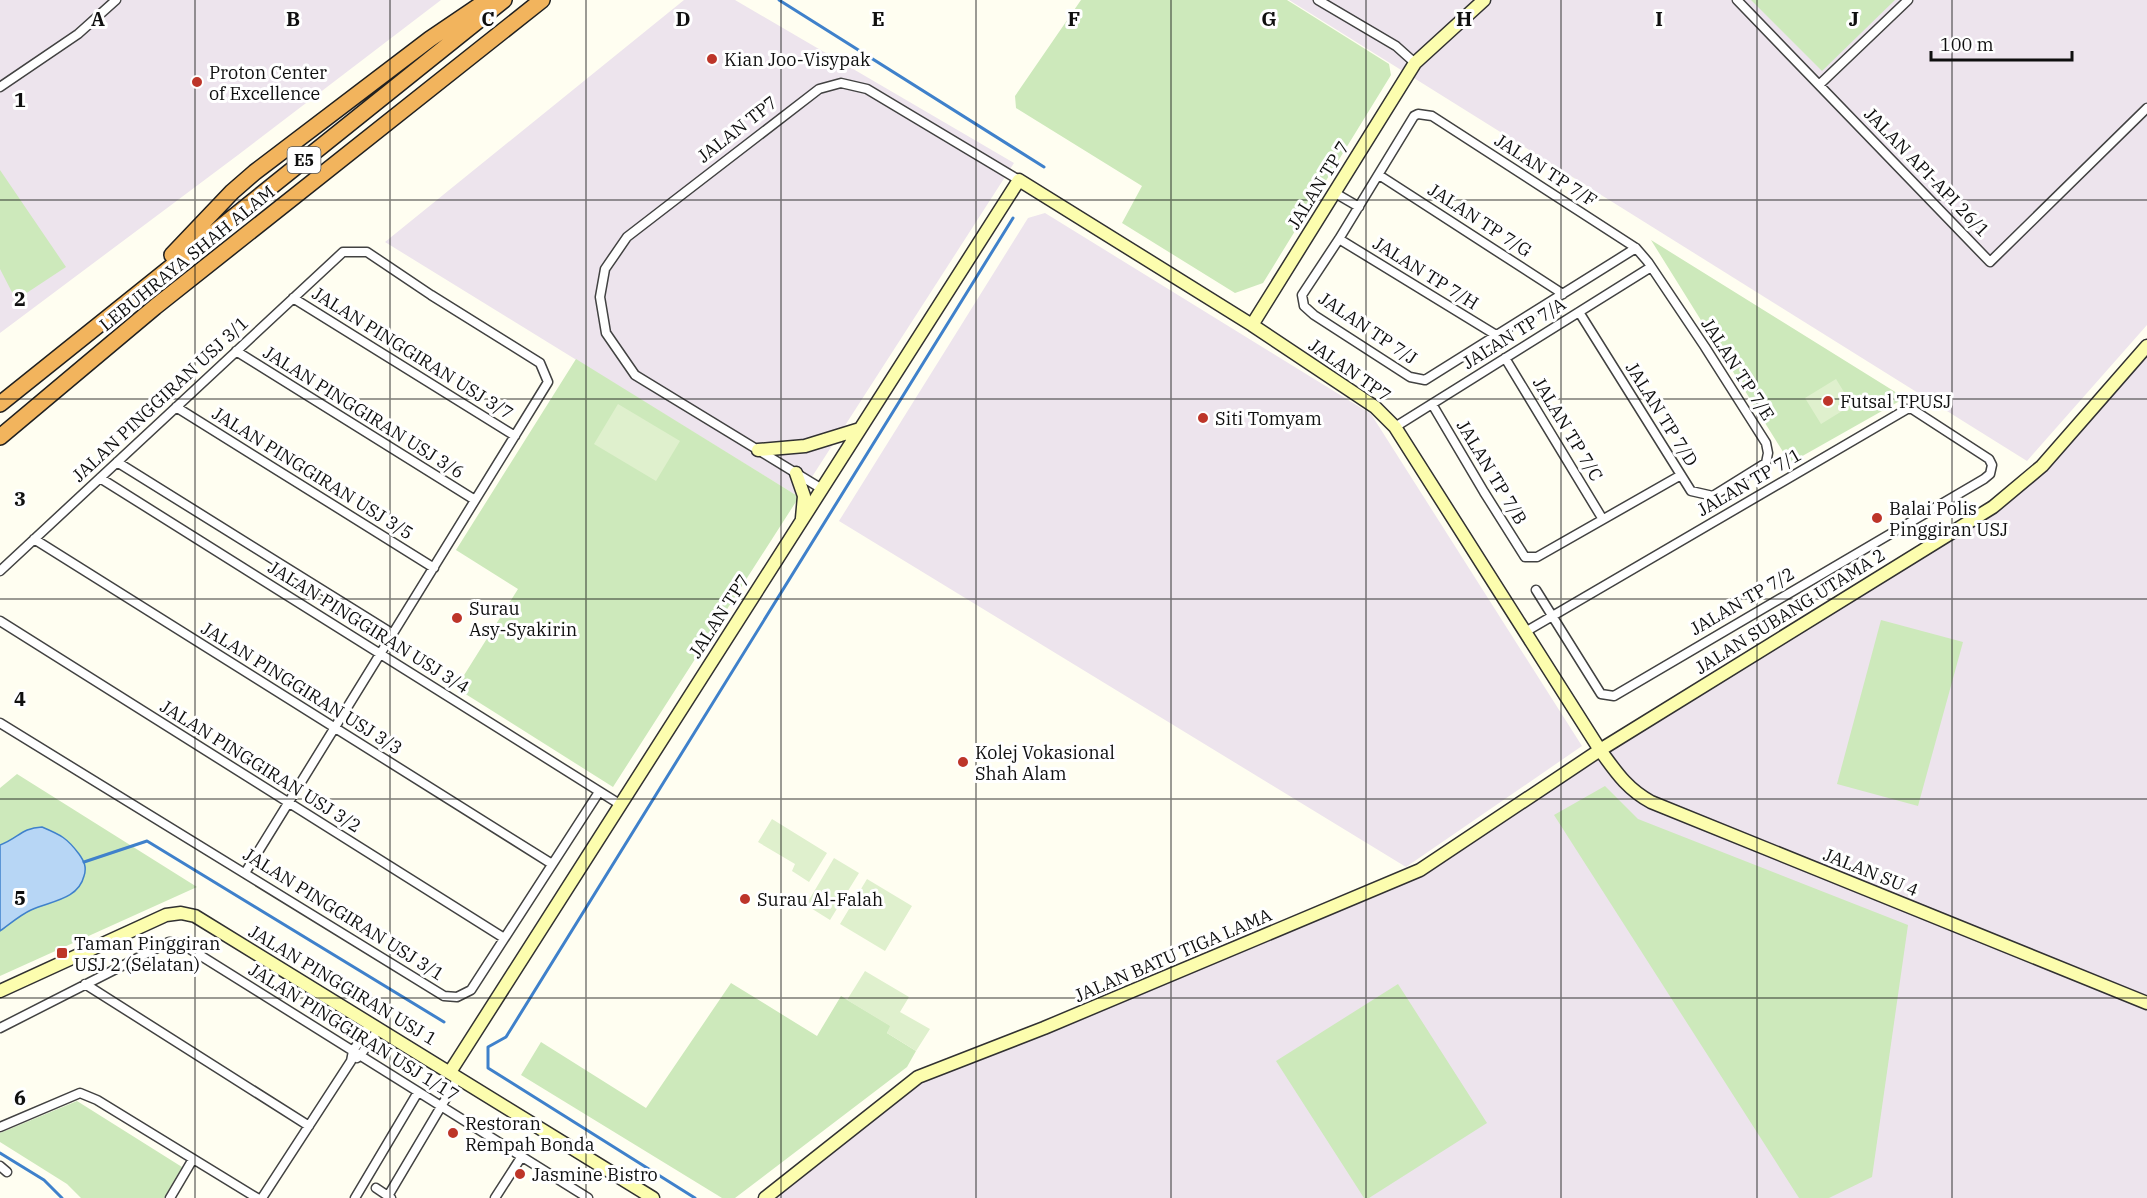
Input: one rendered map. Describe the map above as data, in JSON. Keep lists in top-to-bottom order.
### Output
{
  "streets": {
    "highway": ["E5", "LEBUHRAYA SHAH ALAM"],
    "street": [
      "JALAN TP7",
      "JALAN TP 7/F",
      "JALAN API-API 26/1",
      "JALAN TP 7",
      "JALAN TP 7/G",
      "JALAN TP 7/H",
      "JALAN TP 7/J",
      "JALAN TP 7/A",
      "JALAN PINGGIRAN USJ 3/7",
      "JALAN TP 7/E",
      "JALAN PINGGIRAN USJ 3/1",
      "JALAN PINGGIRAN USJ 3/6",
      "JALAN TP 7/D",
      "JALAN TP 7/C",
      "JALAN TP 7/B",
      "JALAN PINGGIRAN USJ 3/5",
      "JALAN TP 7/1",
      "JALAN TP 7/2",
      "JALAN SUBANG UTAMA 2",
      "JALAN PINGGIRAN USJ 3/4",
      "JALAN PINGGIRAN USJ 3/3",
      "JALAN PINGGIRAN USJ 3/2",
      "JALAN SU 4",
      "JALAN BATU TIGA LAMA",
      "JALAN PINGGIRAN USJ 1",
      "JALAN PINGGIRAN USJ 1/17"
    ]
  },
  "crossings": [
    ["JALAN TP7", "JALAN TP 7"],
    ["JALAN TP7", "JALAN TP 7/A"],
    ["JALAN TP7", "JALAN TP 7/1"],
    ["JALAN TP7", "JALAN SUBANG UTAMA 2"],
    ["JALAN TP7", "JALAN PINGGIRAN USJ 3/4"],
    ["JALAN TP7", "JALAN SU 4"],
    ["JALAN TP7", "JALAN BATU TIGA LAMA"],
    ["JALAN TP7", "JALAN PINGGIRAN USJ 1"],
    ["JALAN TP 7/F", "JALAN TP 7/G"],
    ["JALAN TP 7/F", "JALAN TP 7/A"],
    ["JALAN TP 7/F", "JALAN TP 7/E"],
    ["JALAN TP 7/H", "JALAN TP 7/J"],
    ["JALAN TP 7/A", "JALAN TP 7/E"],
    ["JALAN TP 7/A", "JALAN TP 7/D"],
    ["JALAN TP 7/A", "JALAN TP 7/C"],
    ["JALAN TP 7/A", "JALAN TP 7/B"],
    ["JALAN PINGGIRAN USJ 3/7", "JALAN PINGGIRAN USJ 3/1"],
    ["JALAN TP 7/E", "JALAN TP 7/D"],
    ["JALAN PINGGIRAN USJ 3/1", "JALAN PINGGIRAN USJ 3/6"],
    ["JALAN PINGGIRAN USJ 3/1", "JALAN PINGGIRAN USJ 3/5"],
    ["JALAN PINGGIRAN USJ 3/1", "JALAN PINGGIRAN USJ 3/4"],
    ["JALAN PINGGIRAN USJ 3/1", "JALAN PINGGIRAN USJ 3/3"],
    ["JALAN PINGGIRAN USJ 3/1", "JALAN PINGGIRAN USJ 3/2"],
    ["JALAN TP 7/C", "JALAN TP 7/B"],
    ["JALAN TP 7/1", "JALAN TP 7/2"],
    ["JALAN SUBANG UTAMA 2", "JALAN SU 4"],
    ["JALAN SUBANG UTAMA 2", "JALAN BATU TIGA LAMA"],
    ["JALAN SU 4", "JALAN BATU TIGA LAMA"]
  ],
  "places": {
    "other": [
      "Kian Joo-Visypak",
      "Proton Center of Excellence",
      "Futsal TPUSJ",
      "Siti Tomyam",
      "Balai Polis Pinggiran USJ",
      "Surau Asy-Syakirin",
      "Kolej Vokasional Shah Alam",
      "Surau Al-Falah",
      "Restoran Rempah Bonda",
      "Jasmine Bistro"
    ],
    "transit": ["Taman Pinggiran USJ 2 (Selatan)"]
  },
  "scale_bar": "100 m",
  "grid": {
    "columns": [
      "A",
      "B",
      "C",
      "D",
      "E",
      "F",
      "G",
      "H",
      "I",
      "J"
    ],
    "rows": [
      "1",
      "2",
      "3",
      "4",
      "5",
      "6"
    ]
  }
}
